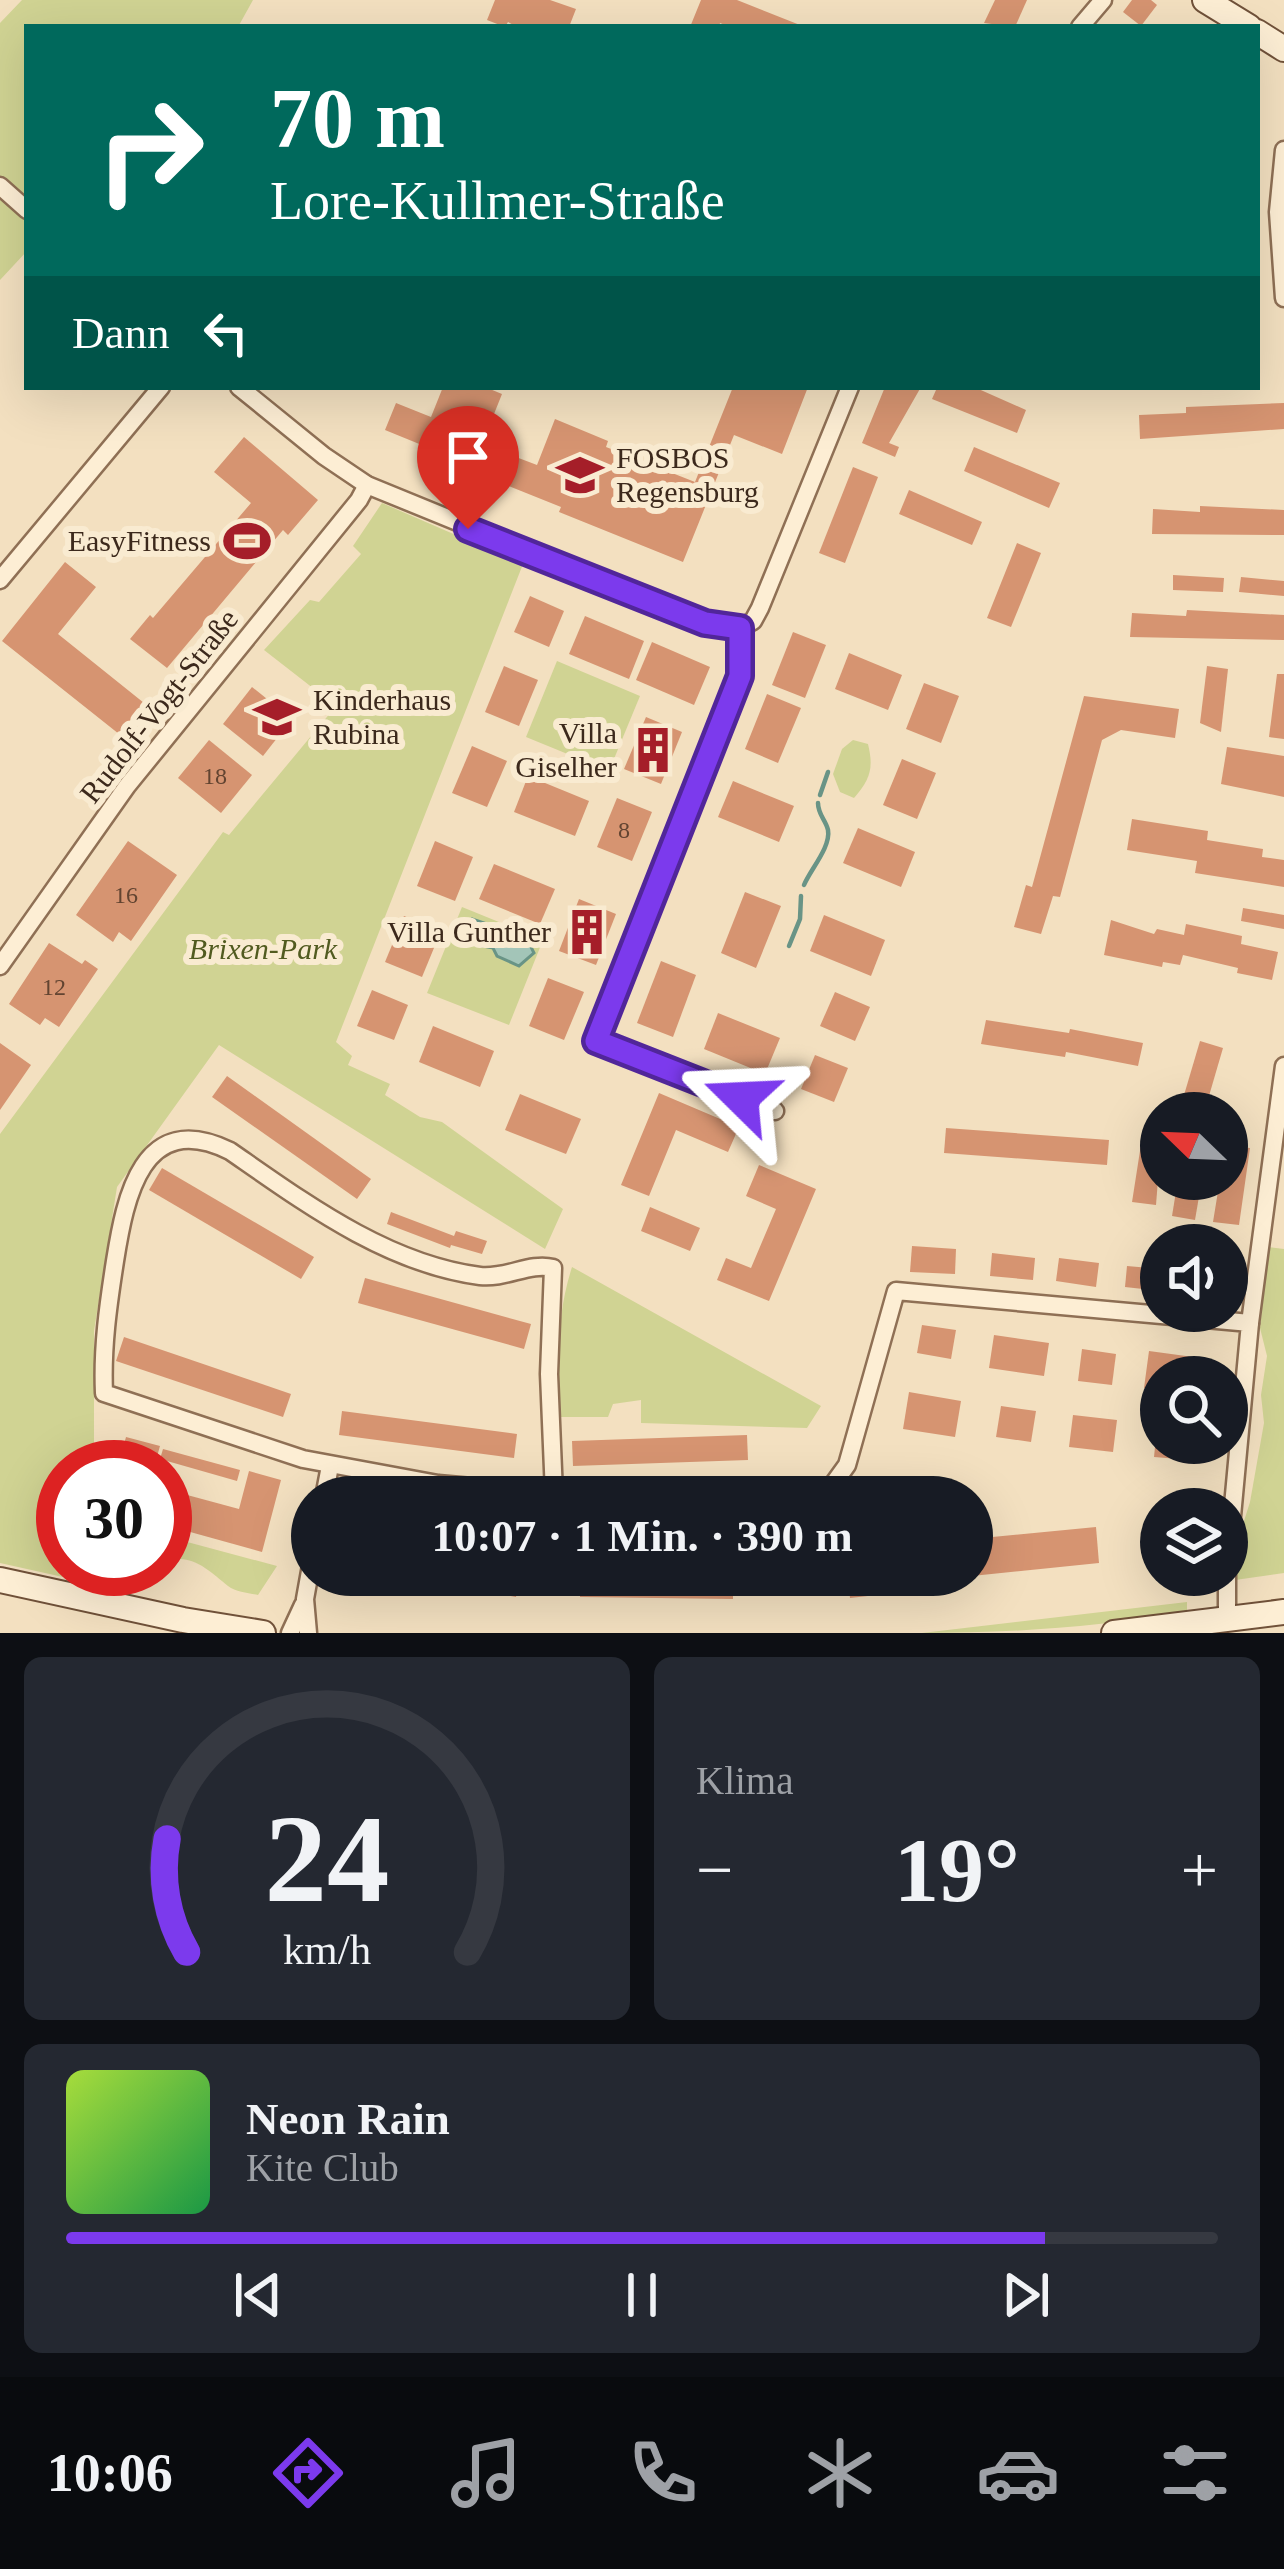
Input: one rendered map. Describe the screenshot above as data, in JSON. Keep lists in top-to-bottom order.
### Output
{
  "streets": {
    "street": ["Rudolf-Vogt-Straße"]
  },
  "parks": ["Brixen-Park"],
  "places": {
    "school or university": ["FOSBOS Regensburg", "Kinderhaus Rubina"],
    "sports": ["EasyFitness"],
    "building": ["Villa Giselher", "Villa Gunther"]
  },
  "house_numbers": [
    "18",
    "8",
    "16",
    "12"
  ],
  "north": "top left",
  "page": {
    "turn": ["70 m", "Lore-Kullmer-Straße"],
    "then": "Dann",
    "limit": "30",
    "trip": "10:07 · 1 Min. · 390 m",
    "tile": "Klima",
    "heat": ["−", "19°", "+"],
    "song": ["Neon Rain", "Kite Club"],
    "tabs": "10:06",
    "gauge": ["24", "km/h"]
  }
}
